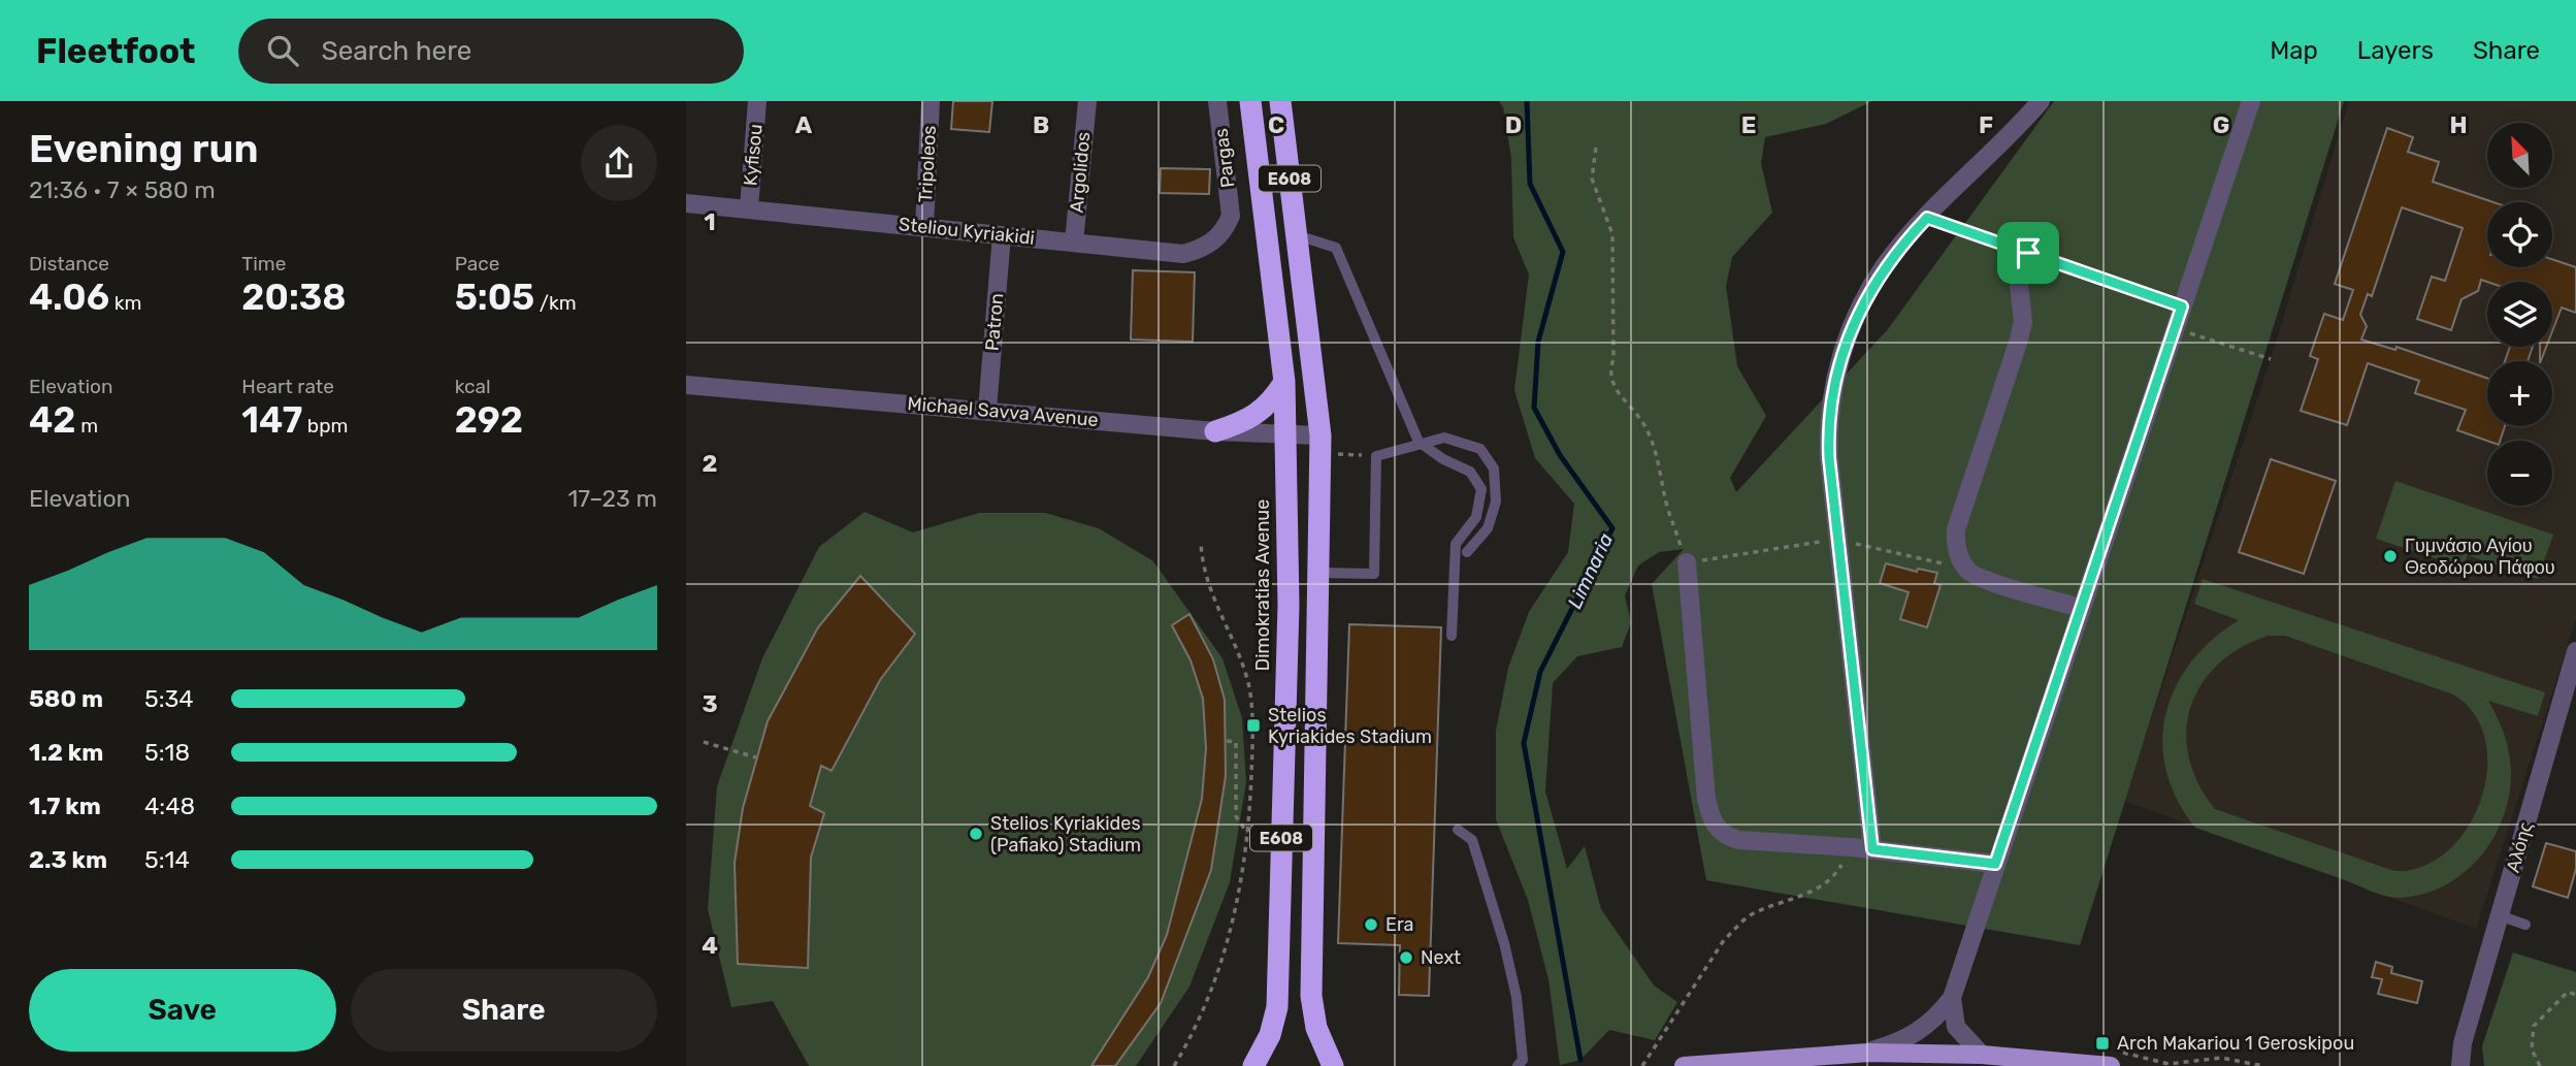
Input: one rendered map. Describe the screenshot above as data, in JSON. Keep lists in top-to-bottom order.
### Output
{
  "streets": {
    "highway": ["E608", "Dimokratias Avenue"],
    "street": [
      "Kyfisou",
      "Pargas",
      "Tripoleos",
      "Argolidos",
      "Steliou Kyriakidi",
      "Patron",
      "Michael Savva Avenue",
      "Αλόης"
    ]
  },
  "crossings": [
    ["Kyfisou", "Steliou Kyriakidi"],
    ["Pargas", "Steliou Kyriakidi"],
    ["Tripoleos", "Steliou Kyriakidi"],
    ["Argolidos", "Steliou Kyriakidi"],
    ["E608", "Michael Savva Avenue"],
    ["Steliou Kyriakidi", "Patron"],
    ["Patron", "Michael Savva Avenue"],
    ["Michael Savva Avenue", "Dimokratias Avenue"]
  ],
  "water": ["Limnaria"],
  "places": {
    "other": [
      "Γυμνάσιο Αγίου Θεοδώρου Πάφου",
      "Stelios Kyriakides (Pafiako) Stadium",
      "Era",
      "Next"
    ],
    "transit": ["Stelios Kyriakides Stadium", "Arch Makariou 1 Geroskipou"]
  },
  "north": "top left",
  "page": {
    "header": "Fleetfoot",
    "search": "Search here",
    "nav": ["Map", "Layers", "Share"],
    "heading": ["Evening run", "21:36 · 7 × 580 m"],
    "map_buttons": ["+", "−"],
    "stats": [
      ["Distance", "4.06 km"],
      ["Time", "20:38"],
      ["Pace", "5:05 /km"],
      ["Elevation", "42 m"],
      ["Heart rate", "147 bpm"],
      ["kcal", "292"]
    ],
    "chart": ["Elevation", "17–23 m"],
    "list": [
      {
        "name": "580 m",
        "note": "5:34"
      },
      {
        "name": "1.2 km",
        "note": "5:18"
      },
      {
        "name": "1.7 km",
        "note": "4:48"
      },
      {
        "name": "2.3 km",
        "note": "5:14"
      }
    ],
    "buttons": ["Save", "Share"]
  },
  "grid": {
    "columns": [
      "A",
      "B",
      "C",
      "D",
      "E",
      "F",
      "G",
      "H"
    ],
    "rows": [
      "1",
      "2",
      "3",
      "4"
    ]
  }
}
